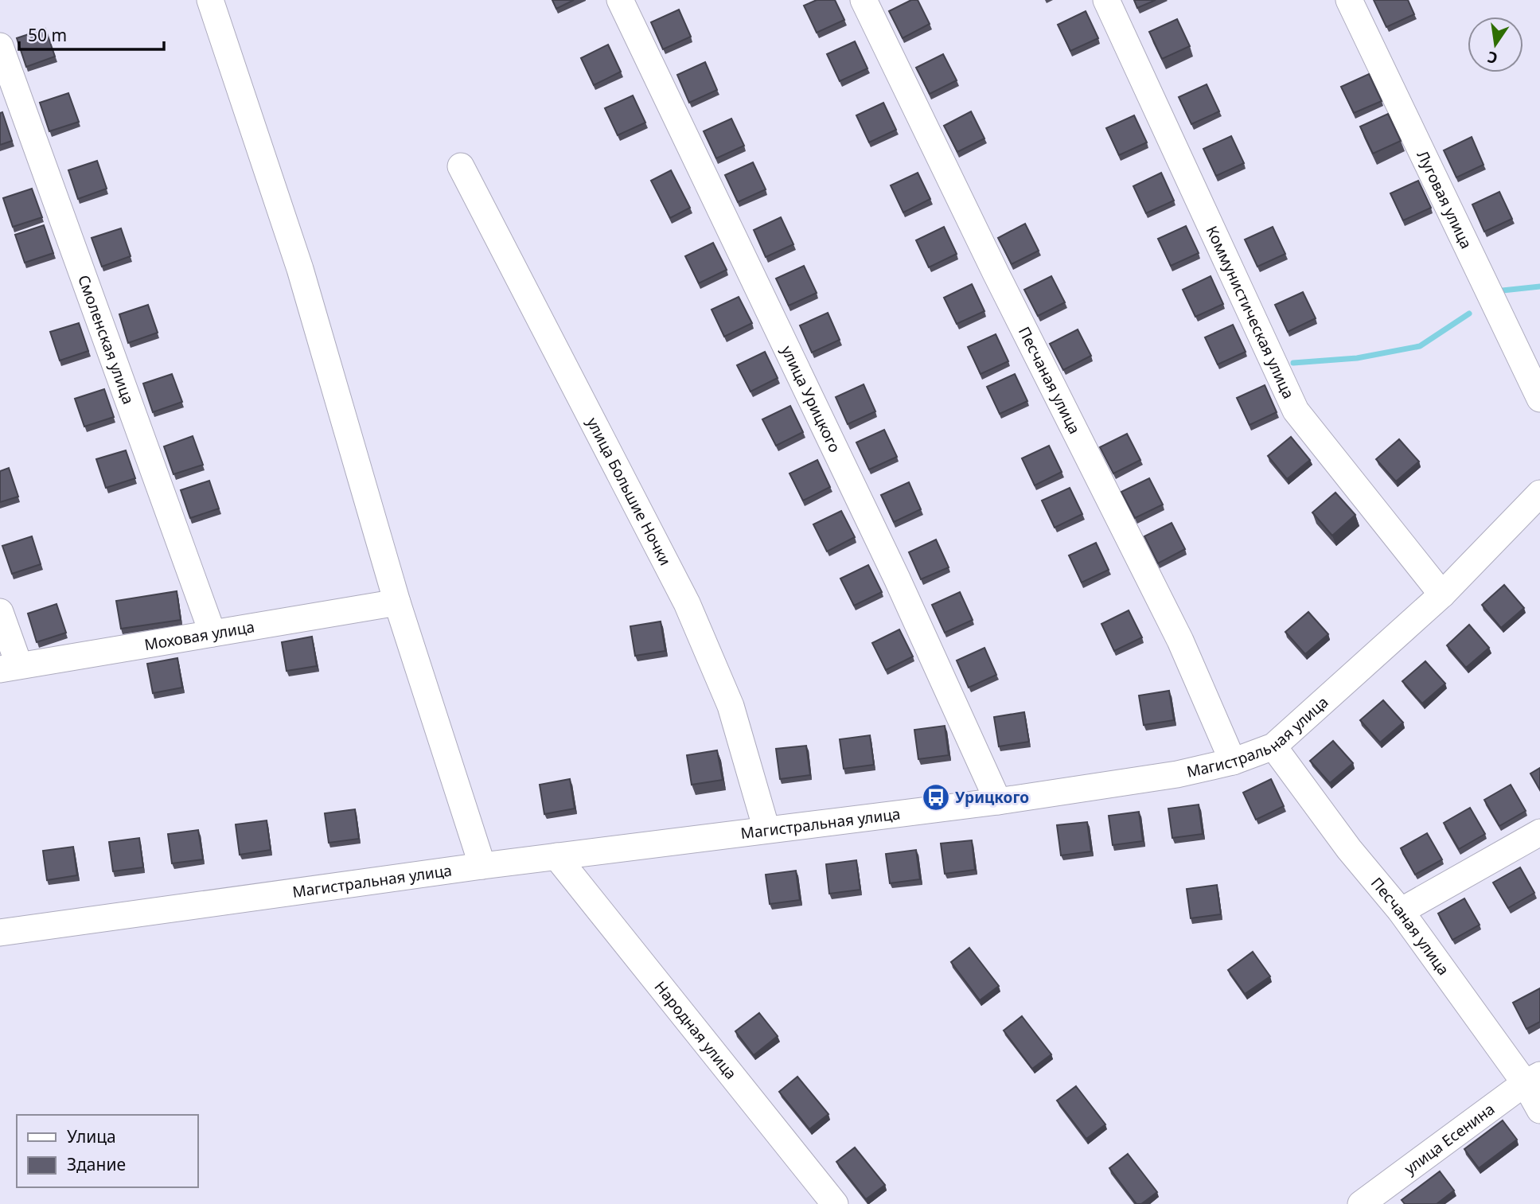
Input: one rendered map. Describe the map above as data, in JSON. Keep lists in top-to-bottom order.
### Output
{
  "streets": {
    "street": [
      "Луговая улица",
      "Коммунистическая улица",
      "Смоленская улица",
      "Песчаная улица",
      "улица Урицкого",
      "улица Большие Ночки",
      "Моховая улица",
      "Магистральная улица",
      "Народная улица",
      "улица Есенина"
    ]
  },
  "crossings": [
    ["Коммунистическая улица", "Магистральная улица"],
    ["Смоленская улица", "Моховая улица"],
    ["Песчаная улица", "Магистральная улица"],
    ["Песчаная улица", "улица Есенина"],
    ["улица Урицкого", "Магистральная улица"],
    ["улица Большие Ночки", "Магистральная улица"],
    ["Магистральная улица", "Народная улица"]
  ],
  "places": {
    "bus stop": ["Урицкого"]
  },
  "legend": ["Улица", "Здание"],
  "scale_bar": "50 m",
  "north": "bottom"
}
